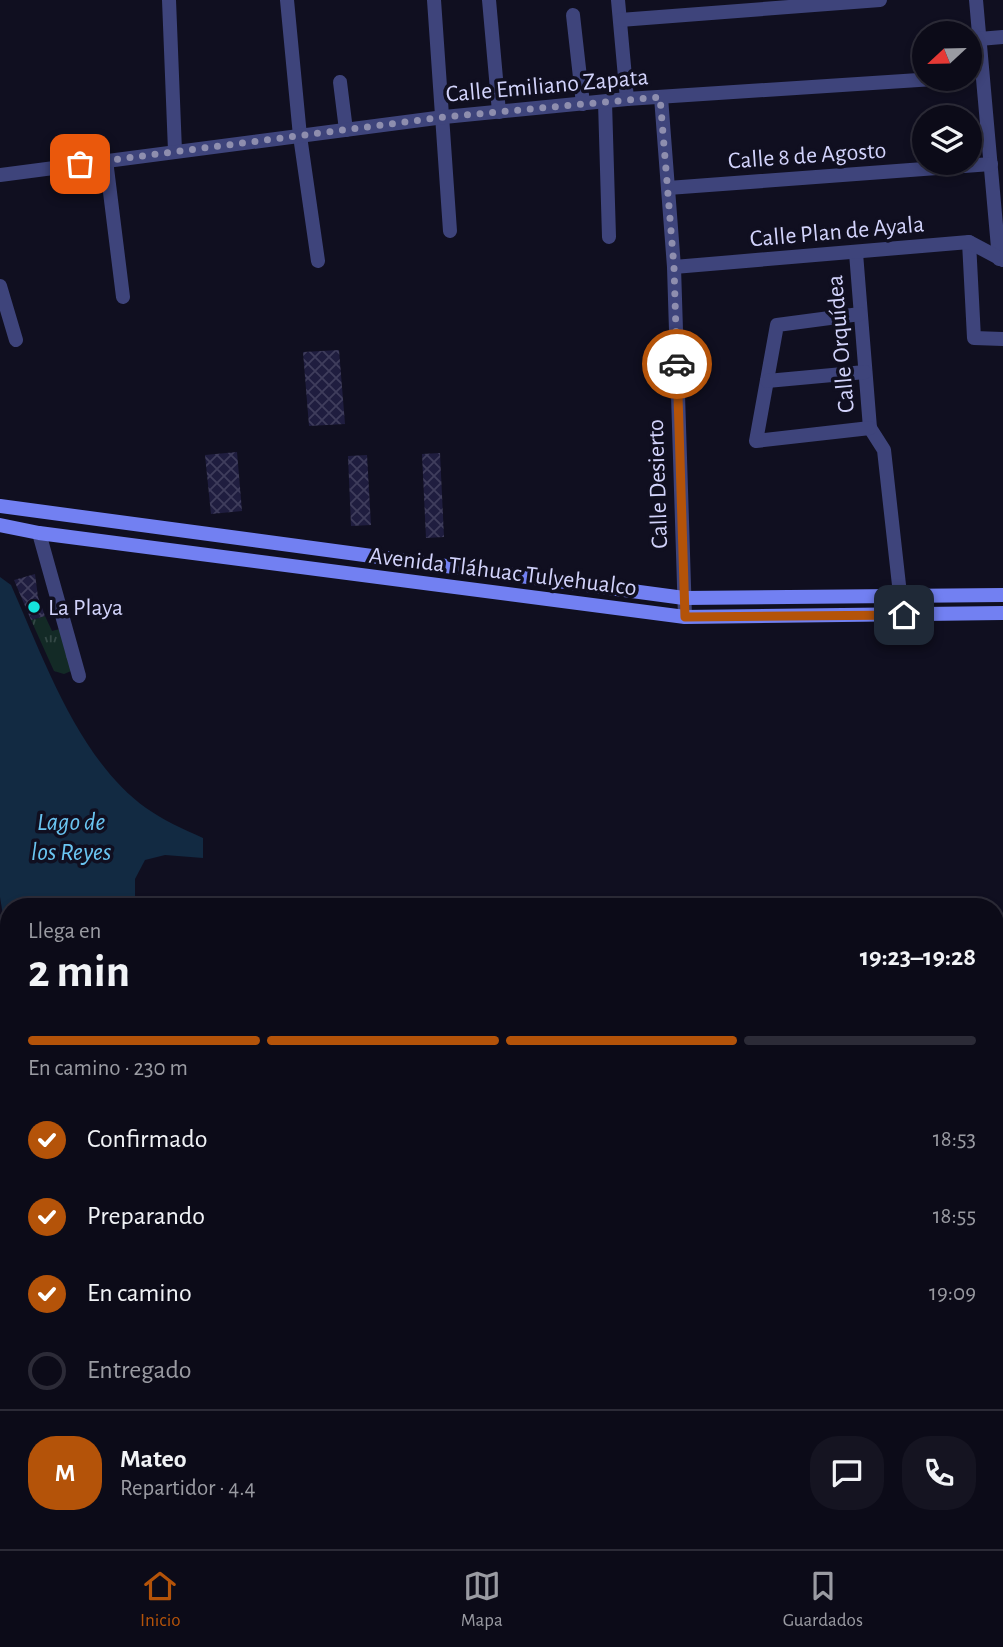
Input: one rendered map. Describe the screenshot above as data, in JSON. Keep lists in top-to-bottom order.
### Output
{
  "streets": {
    "main road": ["Avenida Tláhuac Tulyehualco"],
    "street": [
      "Calle Emiliano Zapata",
      "Calle 8 de Agosto",
      "Calle Plan de Ayala",
      "Calle Orquídea",
      "Calle Desierto"
    ]
  },
  "crossings": [
    ["Calle Emiliano Zapata", "Calle Desierto"],
    ["Calle 8 de Agosto", "Calle Desierto"],
    ["Calle Plan de Ayala", "Calle Orquídea"],
    ["Calle Plan de Ayala", "Calle Desierto"],
    ["Calle Orquídea", "Avenida Tláhuac Tulyehualco"],
    ["Calle Desierto", "Avenida Tláhuac Tulyehualco"]
  ],
  "water": ["Lago de los Reyes"],
  "places": ["La Playa"],
  "north": "left",
  "page": {
    "heading": ["2 min", "Llega en", "19:23–19:28"],
    "panel": ["Mateo", "Repartidor · 4.4"],
    "bar": "En camino · 230 m",
    "list": [
      ["Confirmado", "18:53"],
      ["Preparando", "18:55"],
      ["En camino", "19:09"],
      "Entregado"
    ],
    "round": "M",
    "tabs": ["Inicio", "Mapa", "Guardados"]
  }
}
